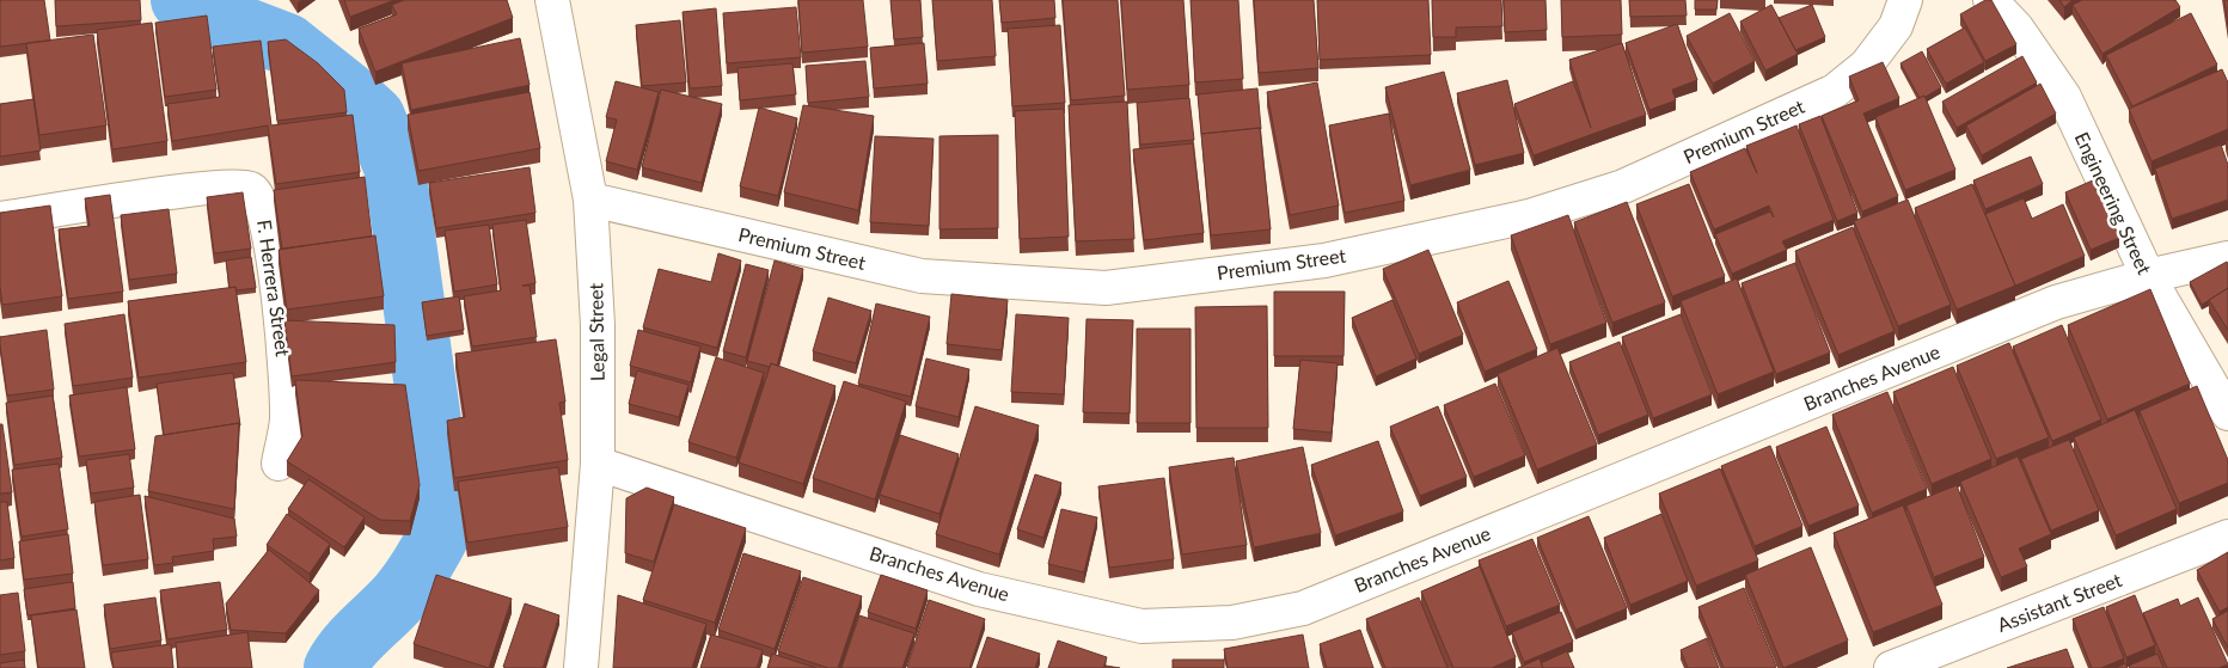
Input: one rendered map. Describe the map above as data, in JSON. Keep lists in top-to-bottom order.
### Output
{
  "streets": {
    "street": [
      "Premium Street",
      "Engineering Street",
      "F. Herrera Street",
      "Legal Street",
      "Branches Avenue",
      "Assistant Street"
    ]
  },
  "crossings": [
    ["Premium Street", "Legal Street"],
    ["Engineering Street", "Branches Avenue"],
    ["Legal Street", "Branches Avenue"]
  ]
}
